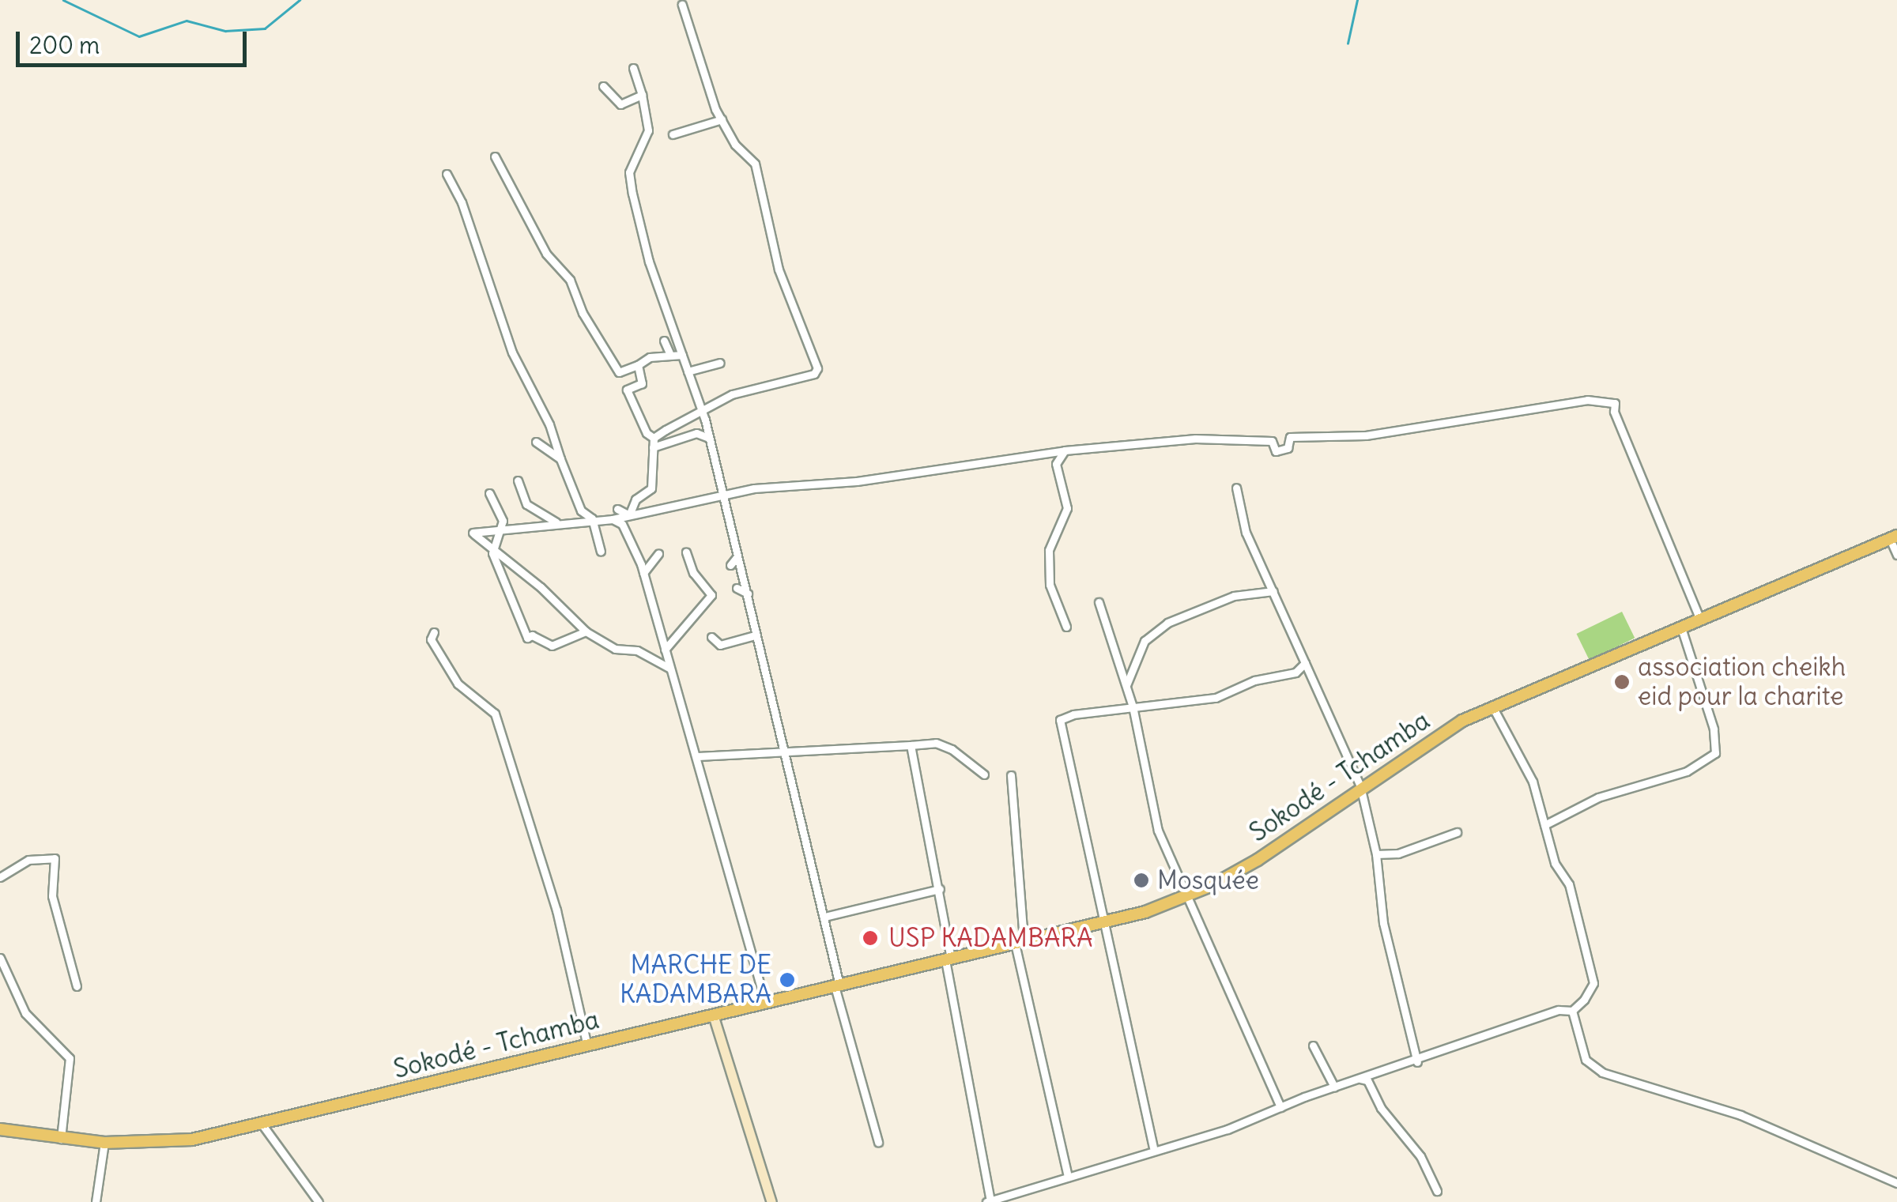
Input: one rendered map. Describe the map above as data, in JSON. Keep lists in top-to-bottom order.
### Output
{
  "streets": {
    "main road": ["Sokodé - Tchamba"]
  },
  "places": [
    "association cheikh eid pour la charite",
    "Mosquée",
    "USP KADAMBARA",
    "MARCHE DE KADAMBARA"
  ],
  "scale_bar": "200 m"
}
